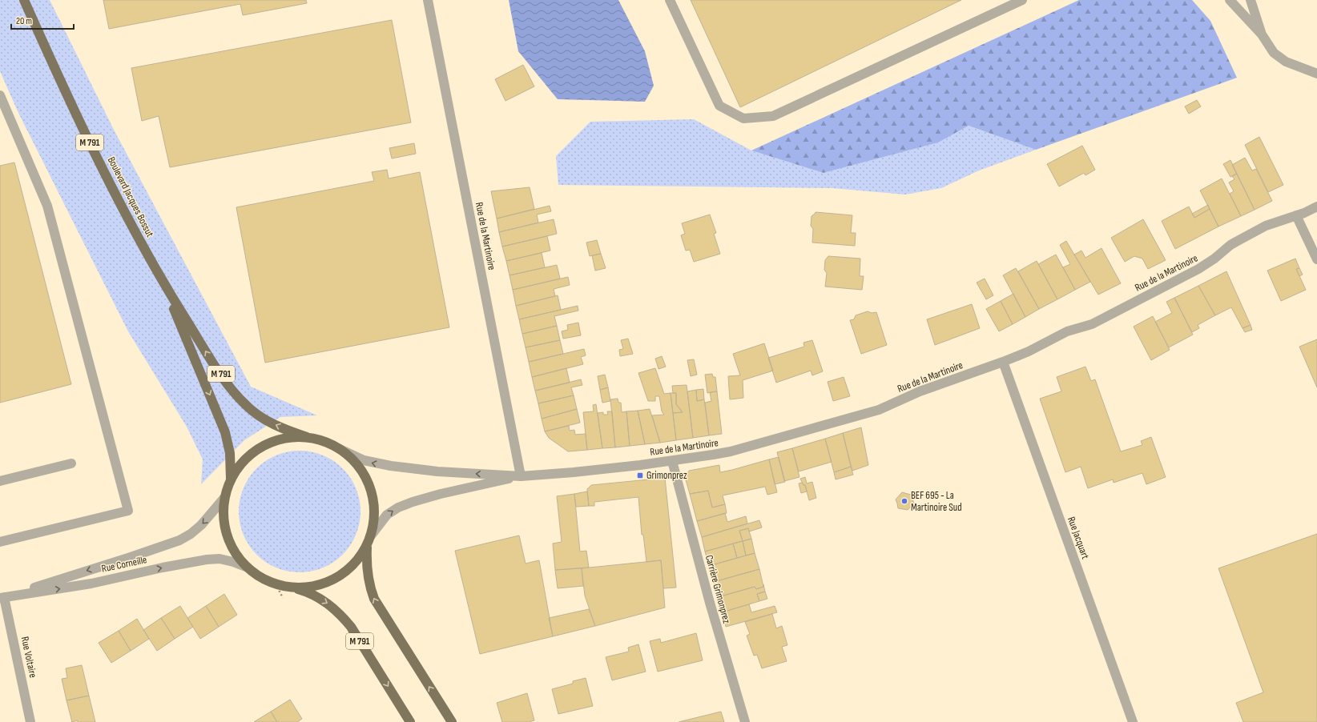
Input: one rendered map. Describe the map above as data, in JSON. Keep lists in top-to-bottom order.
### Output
{
  "streets": {
    "main road": ["M 791", "Boulevard Jacques Bossut"],
    "street": [
      "Rue de la Martinoire",
      "Rue Jacquart",
      "Rue Corneille",
      "Carrière Grimonprez",
      "Rue Voltaire"
    ]
  },
  "crossings": [
    ["Rue de la Martinoire", "Rue Jacquart"],
    ["Rue de la Martinoire", "Carrière Grimonprez"],
    ["Rue Corneille", "Rue Voltaire"]
  ],
  "places": {
    "transit": ["Grimonprez"],
    "other": ["BEF 695 - La Martinoire Sud"]
  },
  "scale_bar": "20 m"
}
